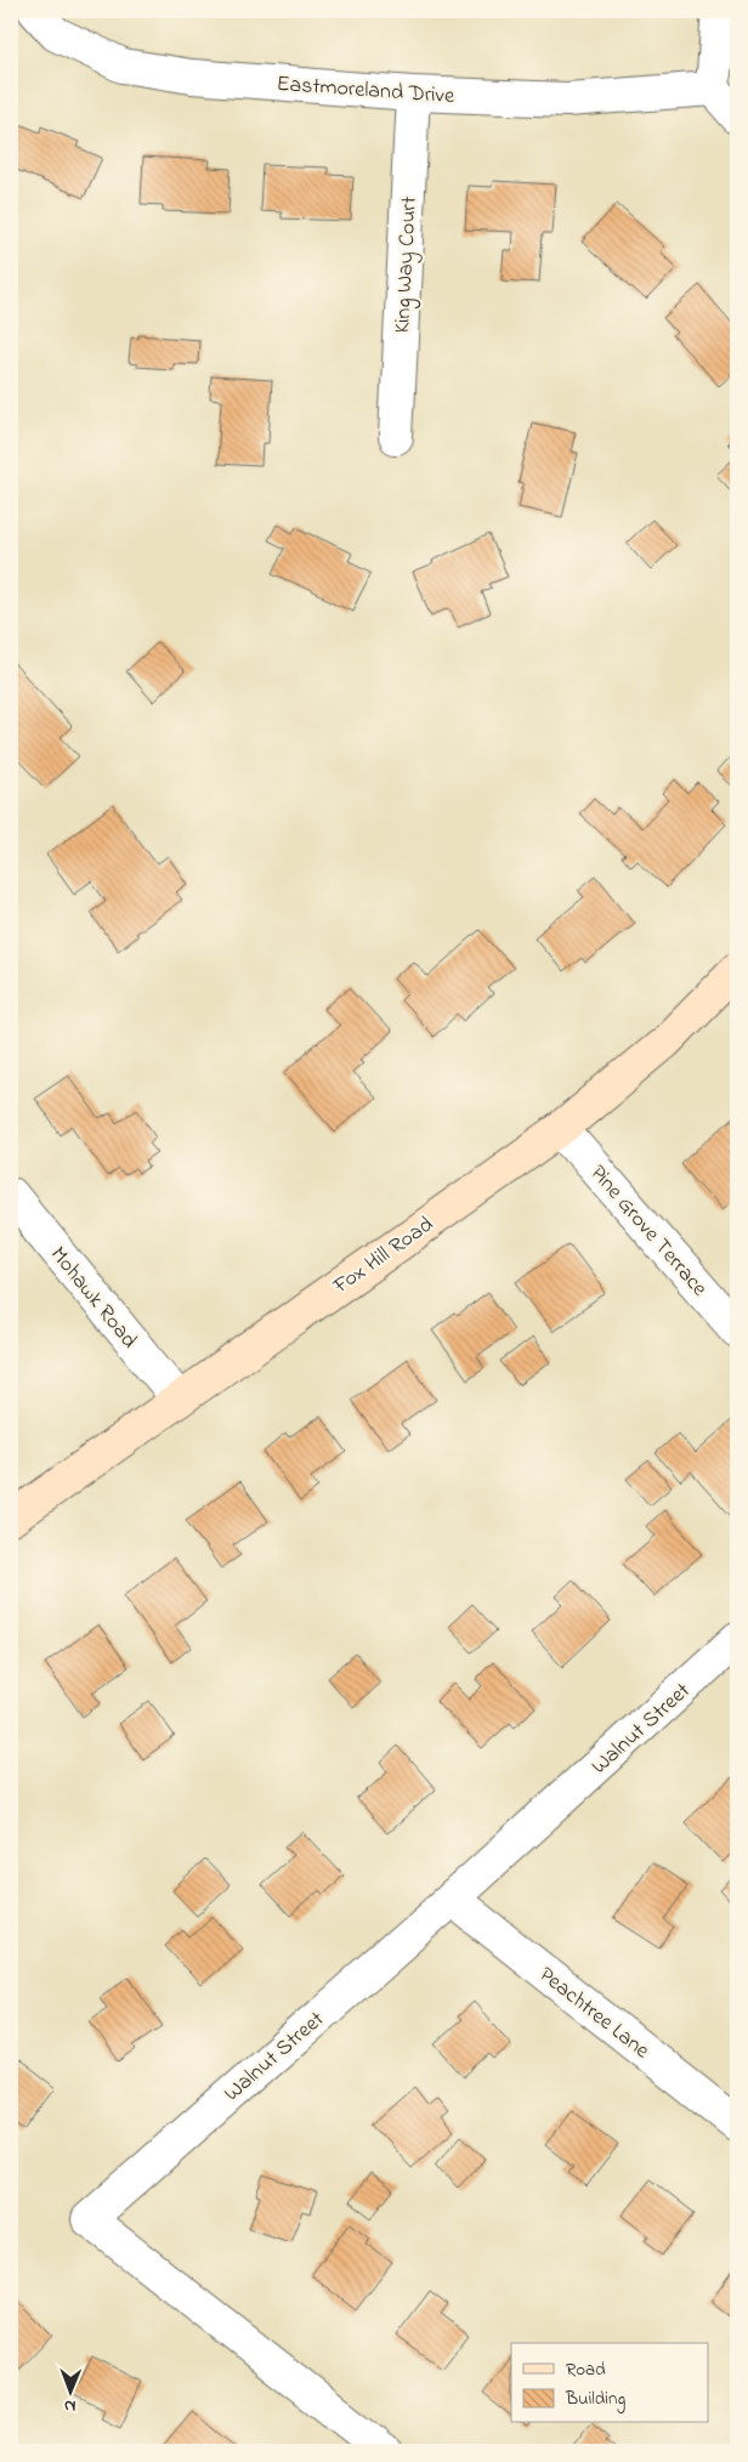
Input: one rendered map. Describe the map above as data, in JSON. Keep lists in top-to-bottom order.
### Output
{
  "streets": {
    "main road": ["Fox Hill Road"],
    "street": [
      "Eastmoreland Drive",
      "King Way Court",
      "Pine Grove Terrace",
      "Mohawk Road",
      "Walnut Street",
      "Peachtree Lane"
    ]
  },
  "crossings": [
    ["Eastmoreland Drive", "King Way Court"],
    ["Pine Grove Terrace", "Fox Hill Road"],
    ["Fox Hill Road", "Mohawk Road"],
    ["Walnut Street", "Peachtree Lane"]
  ],
  "legend": ["Road", "Building"],
  "north": "bottom"
}
